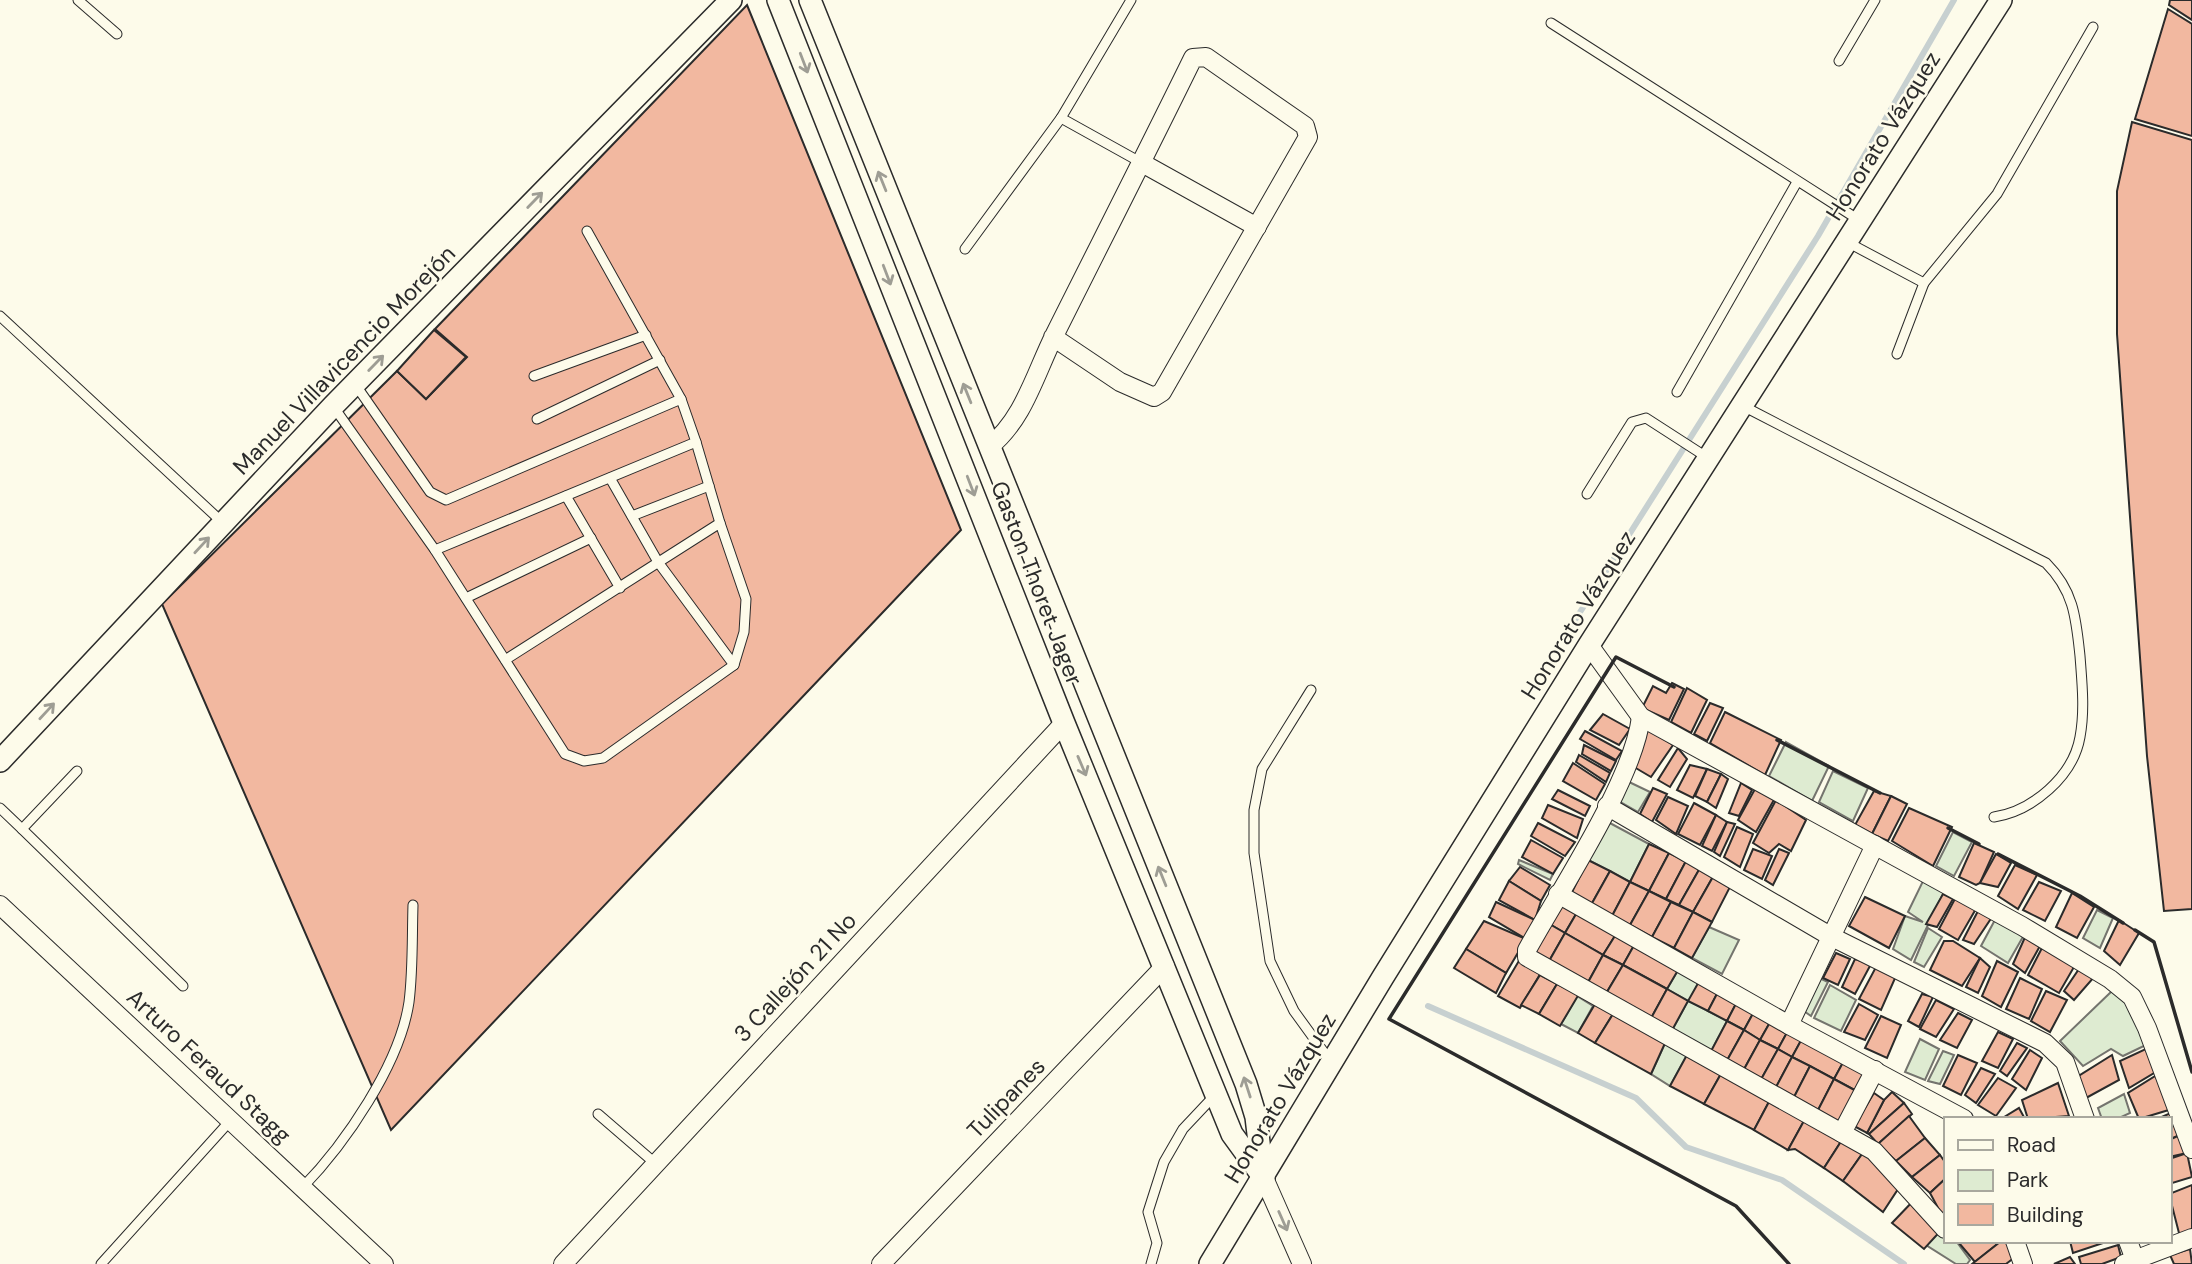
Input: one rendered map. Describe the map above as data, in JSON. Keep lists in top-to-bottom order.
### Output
{
  "streets": {
    "street": [
      "Honorato Vázquez",
      "Manuel Villavicencio Morejón",
      "Gaston Thoret Jager",
      "3 Callejón 21 No",
      "Arturo Feraud Stagg",
      "Tulipanes"
    ]
  },
  "crossings": [
    ["Honorato Vázquez", "Gaston Thoret Jager"],
    ["Gaston Thoret Jager", "3 Callejón 21 No"],
    ["Gaston Thoret Jager", "Tulipanes"]
  ],
  "one_way": ["Manuel Villavicencio Morejón"],
  "legend": ["Road", "Park", "Building"]
}
